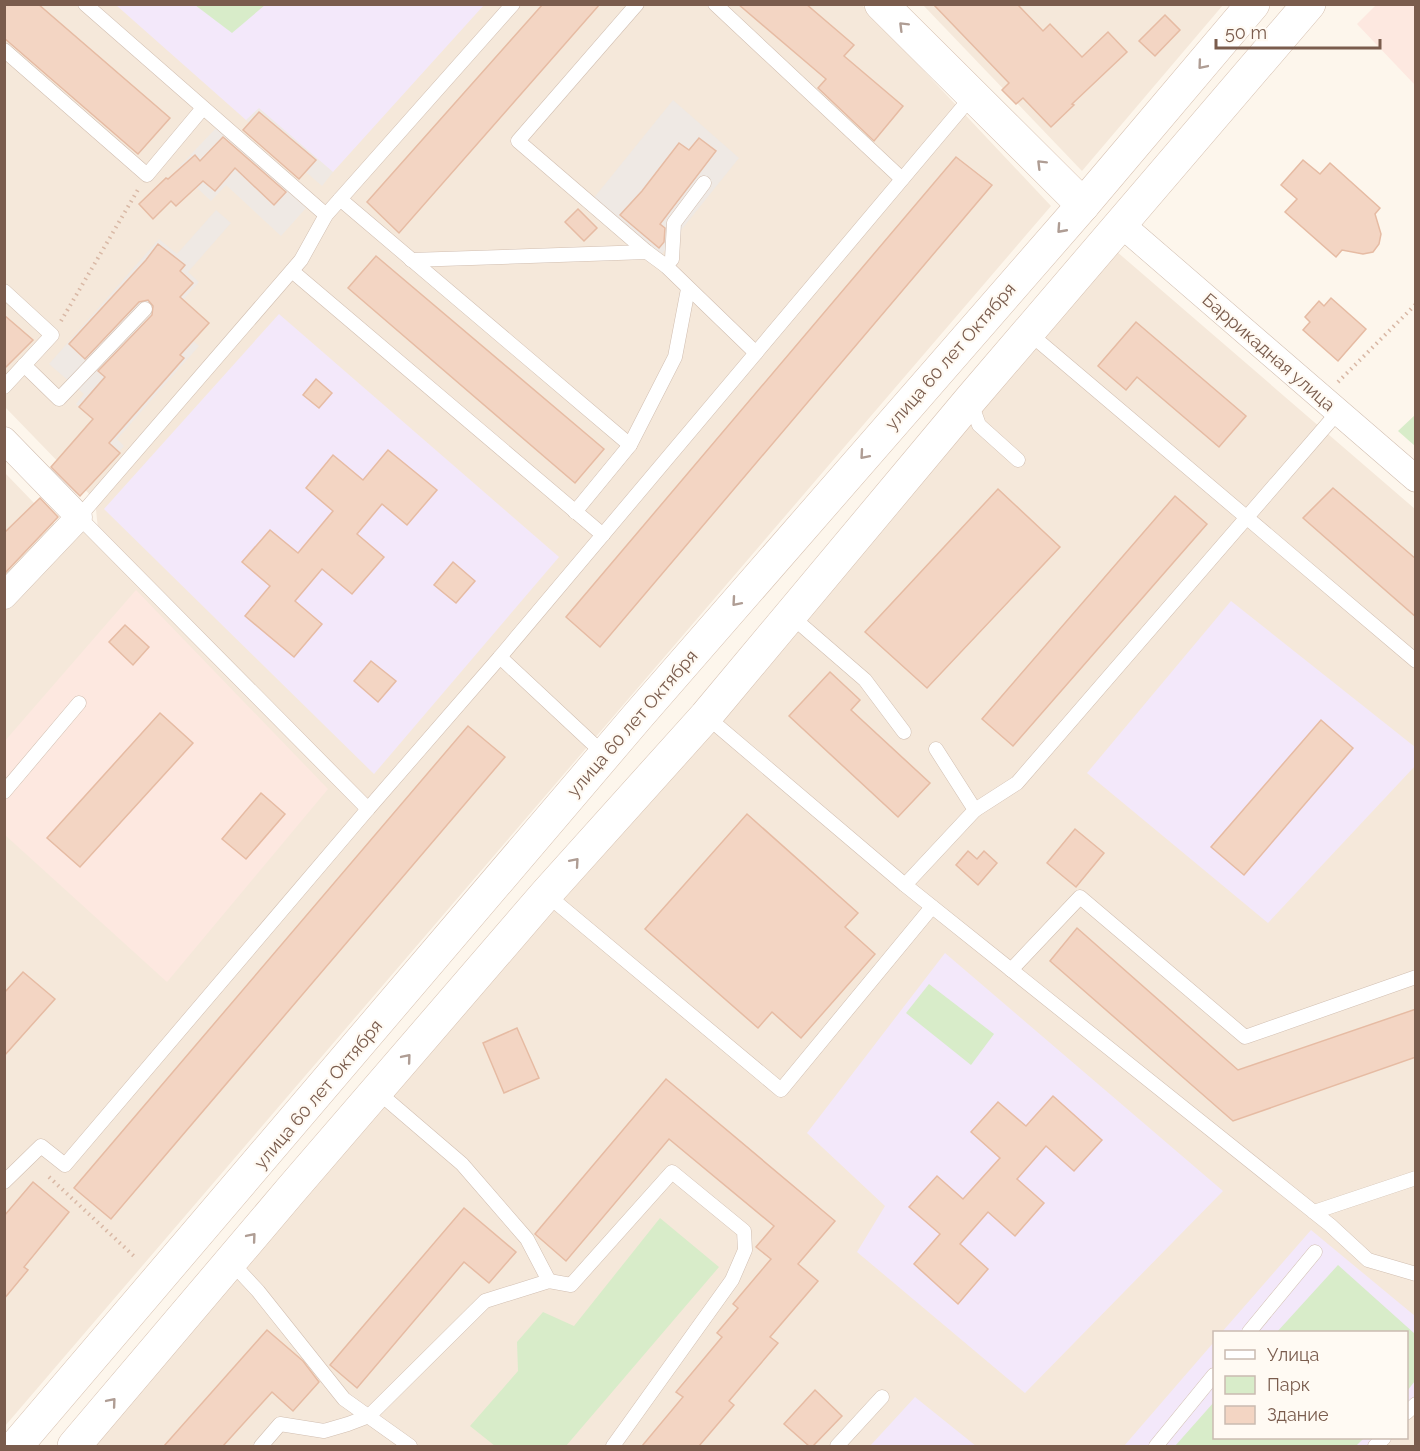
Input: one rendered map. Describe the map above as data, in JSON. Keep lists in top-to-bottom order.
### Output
{
  "streets": {
    "main road": ["улица 60 лет Октября"],
    "street": ["Баррикадная улица"]
  },
  "legend": ["Улица", "Парк", "Здание"],
  "scale_bar": "50 m"
}
